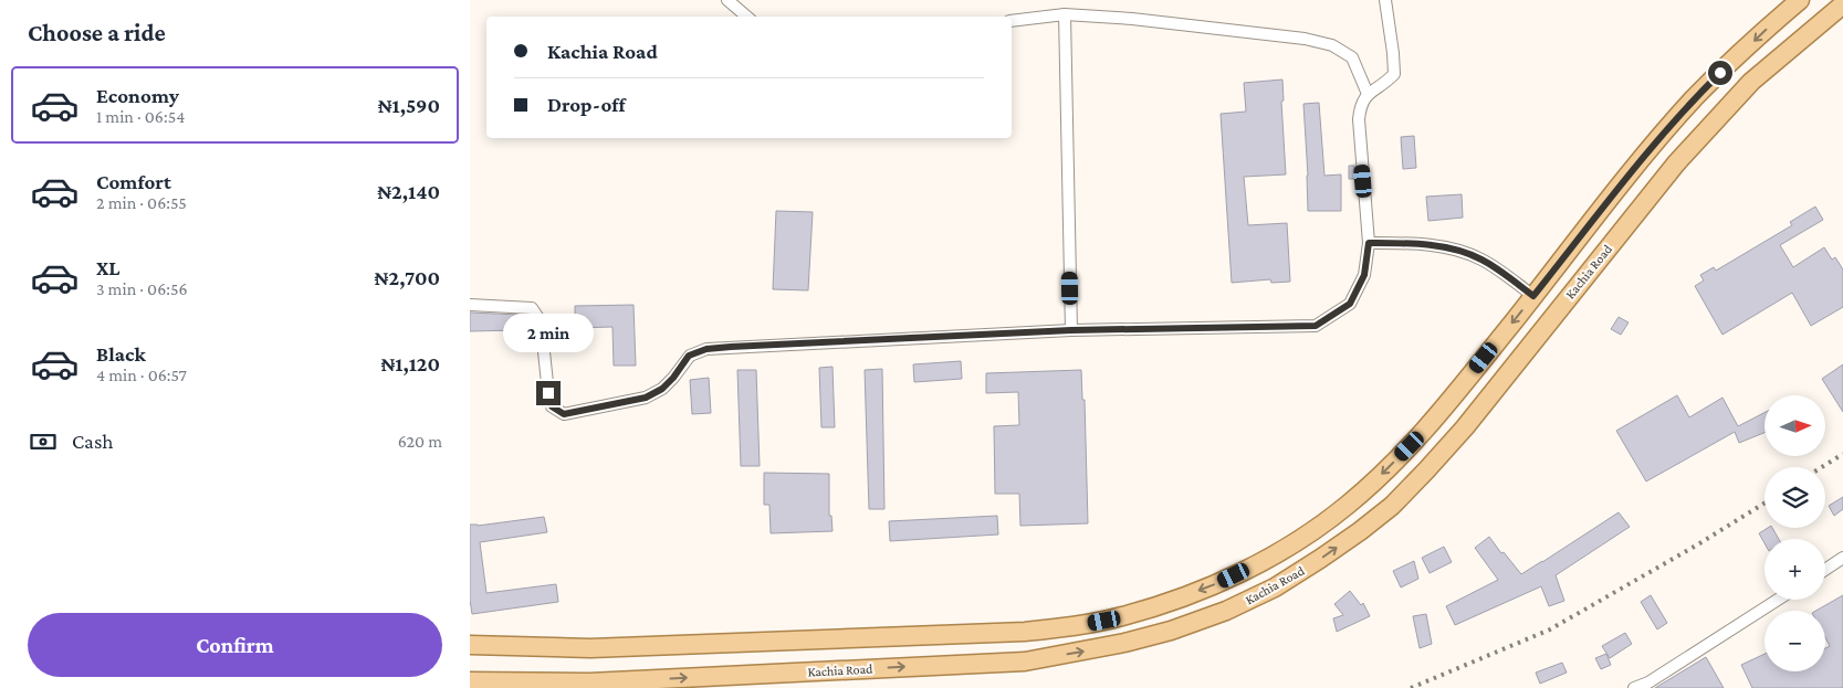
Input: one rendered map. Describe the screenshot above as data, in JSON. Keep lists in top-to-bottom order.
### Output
{
  "streets": {
    "main road": ["Kachia Road"]
  },
  "north": "right",
  "page": {
    "heading": "Choose a ride",
    "banner": ["Kachia Road", "Drop-off"],
    "list": [
      {
        "name": "Economy",
        "note": "1 min · 06:54",
        "value": "₦1,590"
      },
      {
        "name": "Comfort",
        "note": "2 min · 06:55",
        "value": "₦2,140"
      },
      {
        "name": "XL",
        "note": "3 min · 06:56",
        "value": "₦2,700"
      },
      {
        "name": "Black",
        "note": "4 min · 06:57",
        "value": "₦1,120"
      }
    ],
    "bubble": "2 min",
    "map_buttons": ["+", "−"],
    "pay": ["Cash", "620 m"],
    "buttons": "Confirm"
  }
}
